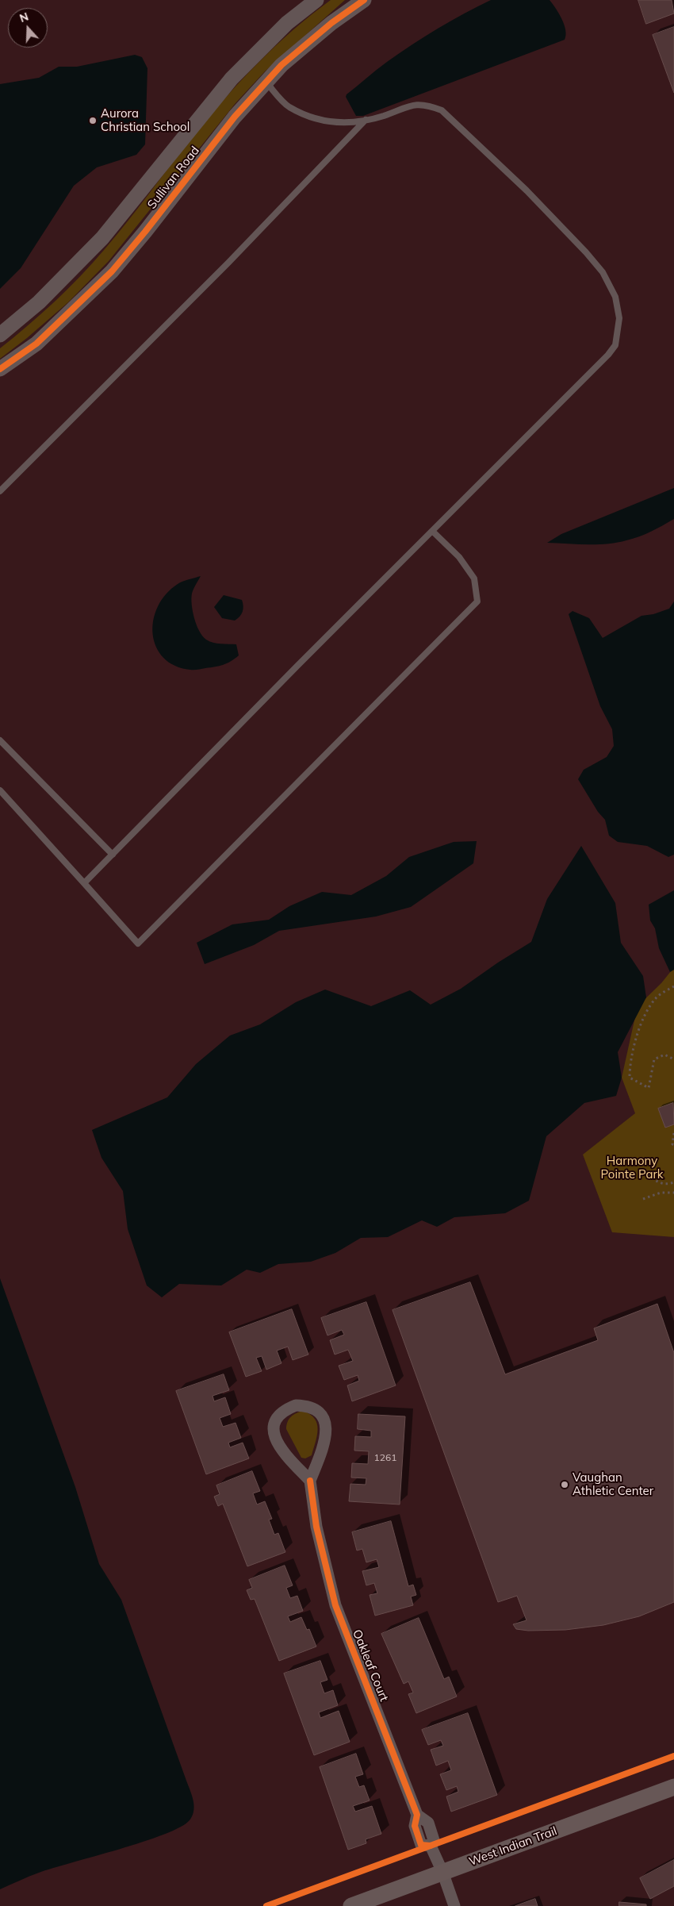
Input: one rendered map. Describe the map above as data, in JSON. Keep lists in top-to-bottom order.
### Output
{
  "streets": {
    "main road": ["West Indian Trail"],
    "street": ["Sullivan Road", "Oakleaf Court"]
  },
  "crossings": [
    ["Oakleaf Court", "West Indian Trail"]
  ],
  "parks": ["Harmony Pointe Park"],
  "places": ["Aurora Christian School", "Vaughan Athletic Center"],
  "house_numbers": ["1261"],
  "north": "top"
}
